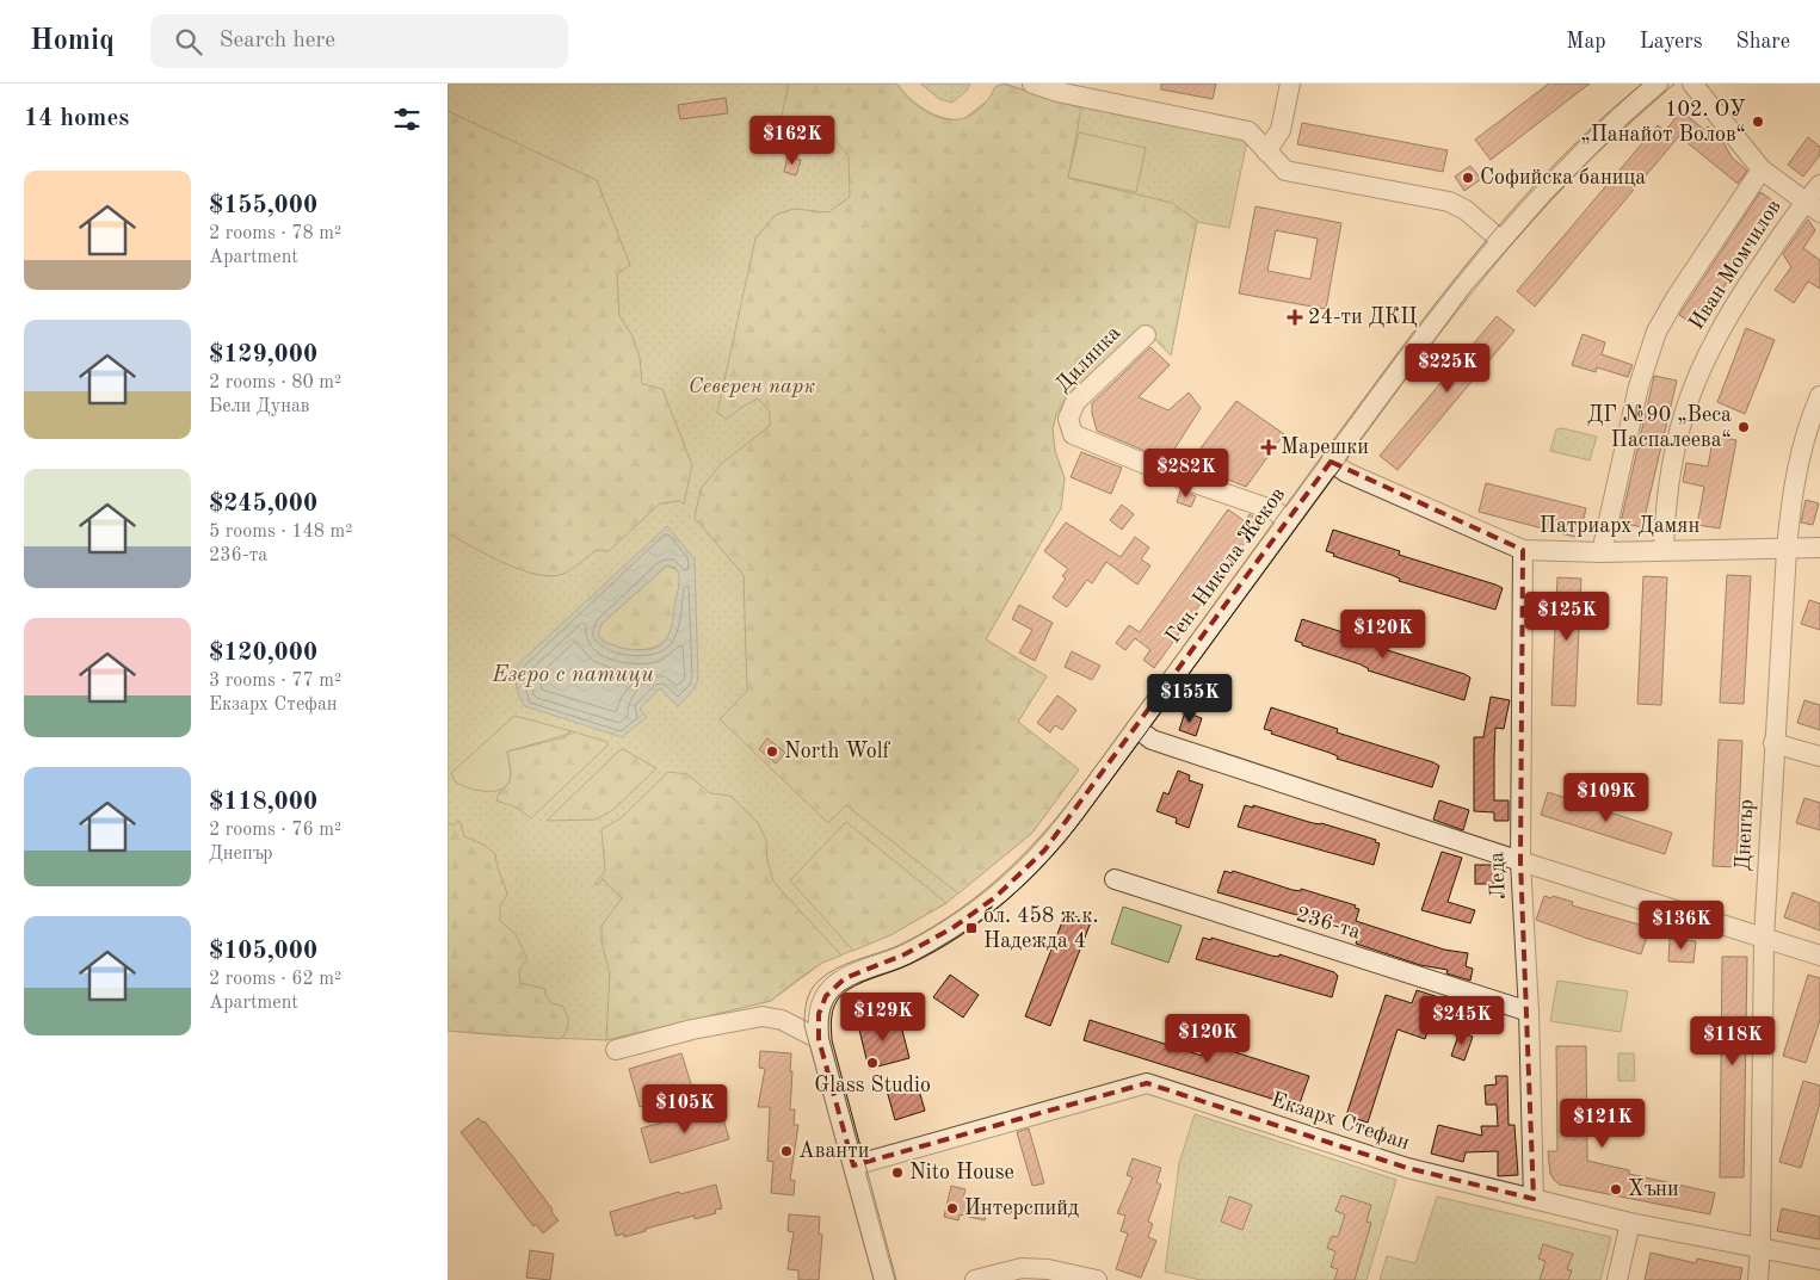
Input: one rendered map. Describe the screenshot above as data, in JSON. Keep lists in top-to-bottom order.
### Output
{
  "streets": {
    "street": [
      "Иван Момчилов",
      "Дилянка",
      "Патриарх Дамян",
      "Ген. Никола Жеков",
      "Днепър",
      "Леда",
      "236-та",
      "Екзарх Стефан"
    ]
  },
  "crossings": [
    ["Иван Момчилов", "Патриарх Дамян"],
    ["Дилянка", "Ген. Никола Жеков"],
    ["Патриарх Дамян", "Ген. Никола Жеков"],
    ["Патриарх Дамян", "Днепър"],
    ["Патриарх Дамян", "Леда"],
    ["Ген. Никола Жеков", "Екзарх Стефан"],
    ["Днепър", "Екзарх Стефан"],
    ["Леда", "236-та"],
    ["Леда", "Екзарх Стефан"]
  ],
  "water": ["Езеро с патици"],
  "parks": ["Северен парк"],
  "places": {
    "other": [
      "102. ОУ „Панайот Волов“",
      "Софийска баница",
      "ДГ №90 „Веса Паспалеева“",
      "North Wolf",
      "Glass Studio",
      "Аванти",
      "Nito House",
      "Хъни",
      "Интерспийд"
    ],
    "health": ["24-ти ДКЦ", "Марешки"],
    "transit": ["бл. 458 ж.к. Надежда 4"]
  },
  "page": {
    "header": "Homiq",
    "search": "Search here",
    "nav": ["Map", "Layers", "Share"],
    "heading": "14 homes",
    "price": [
      "$162K",
      "$225K",
      "$282K",
      "$125K",
      "$120K",
      "$155K",
      "$109K",
      "$136K",
      "$129K",
      "$245K",
      "$120K",
      "$118K",
      "$105K",
      "$121K"
    ],
    "list": [
      {
        "name": "$155,000",
        "note": "2 rooms · 78 m² · Apartment"
      },
      {
        "name": "$129,000",
        "note": "2 rooms · 80 m² · Бели Дунав"
      },
      {
        "name": "$245,000",
        "note": "5 rooms · 148 m² · 236-та"
      },
      {
        "name": "$120,000",
        "note": "3 rooms · 77 m² · Екзарх Стефан"
      },
      {
        "name": "$118,000",
        "note": "2 rooms · 76 m² · Днепър"
      },
      {
        "name": "$105,000",
        "note": "2 rooms · 62 m² · Apartment"
      }
    ]
  }
}
